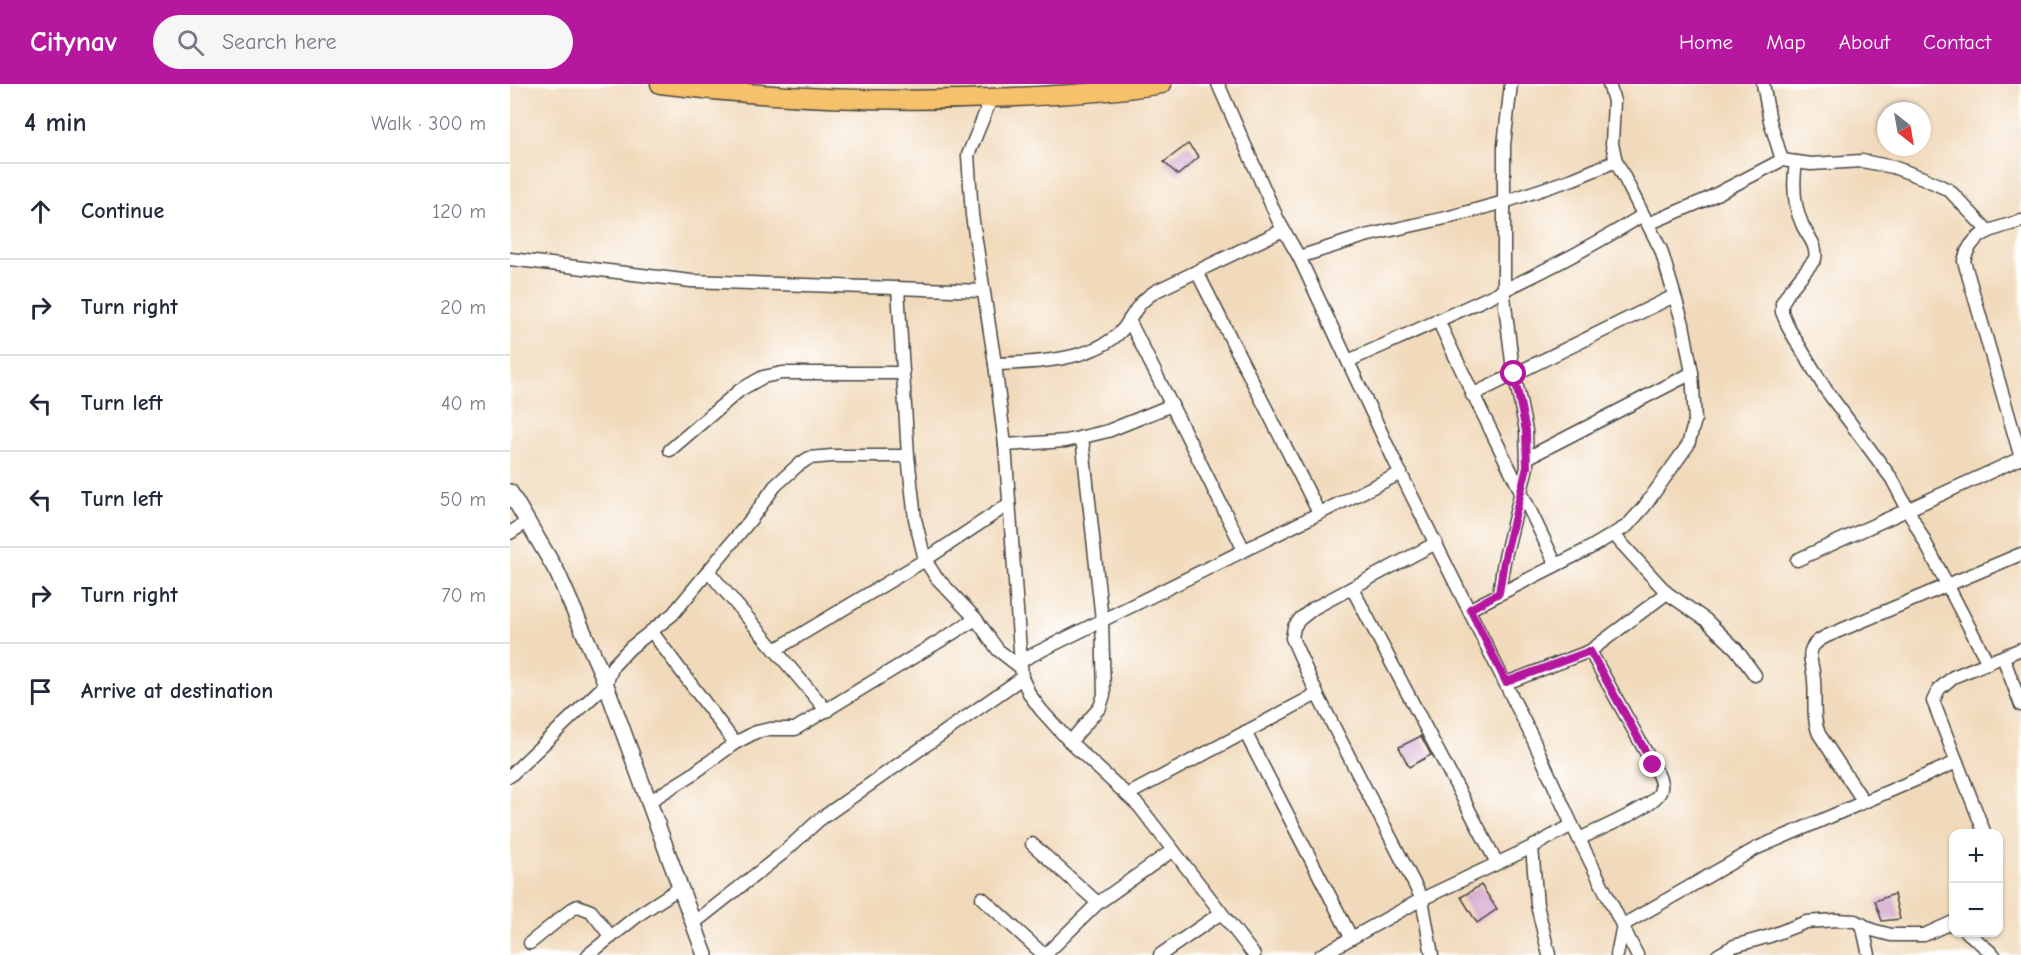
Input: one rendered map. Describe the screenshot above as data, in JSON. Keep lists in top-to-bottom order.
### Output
{
  "north": "bottom right",
  "page": {
    "header": "Citynav",
    "search": "Search here",
    "nav": [
      "Home",
      "Map",
      "About",
      "Contact"
    ],
    "heading": ["4 min", "Walk · 300 m"],
    "list": [
      ["Continue", "120 m"],
      ["Turn right", "20 m"],
      ["Turn left", "40 m"],
      ["Turn left", "50 m"],
      ["Turn right", "70 m"],
      "Arrive at destination"
    ],
    "map_buttons": ["+", "−"]
  }
}
